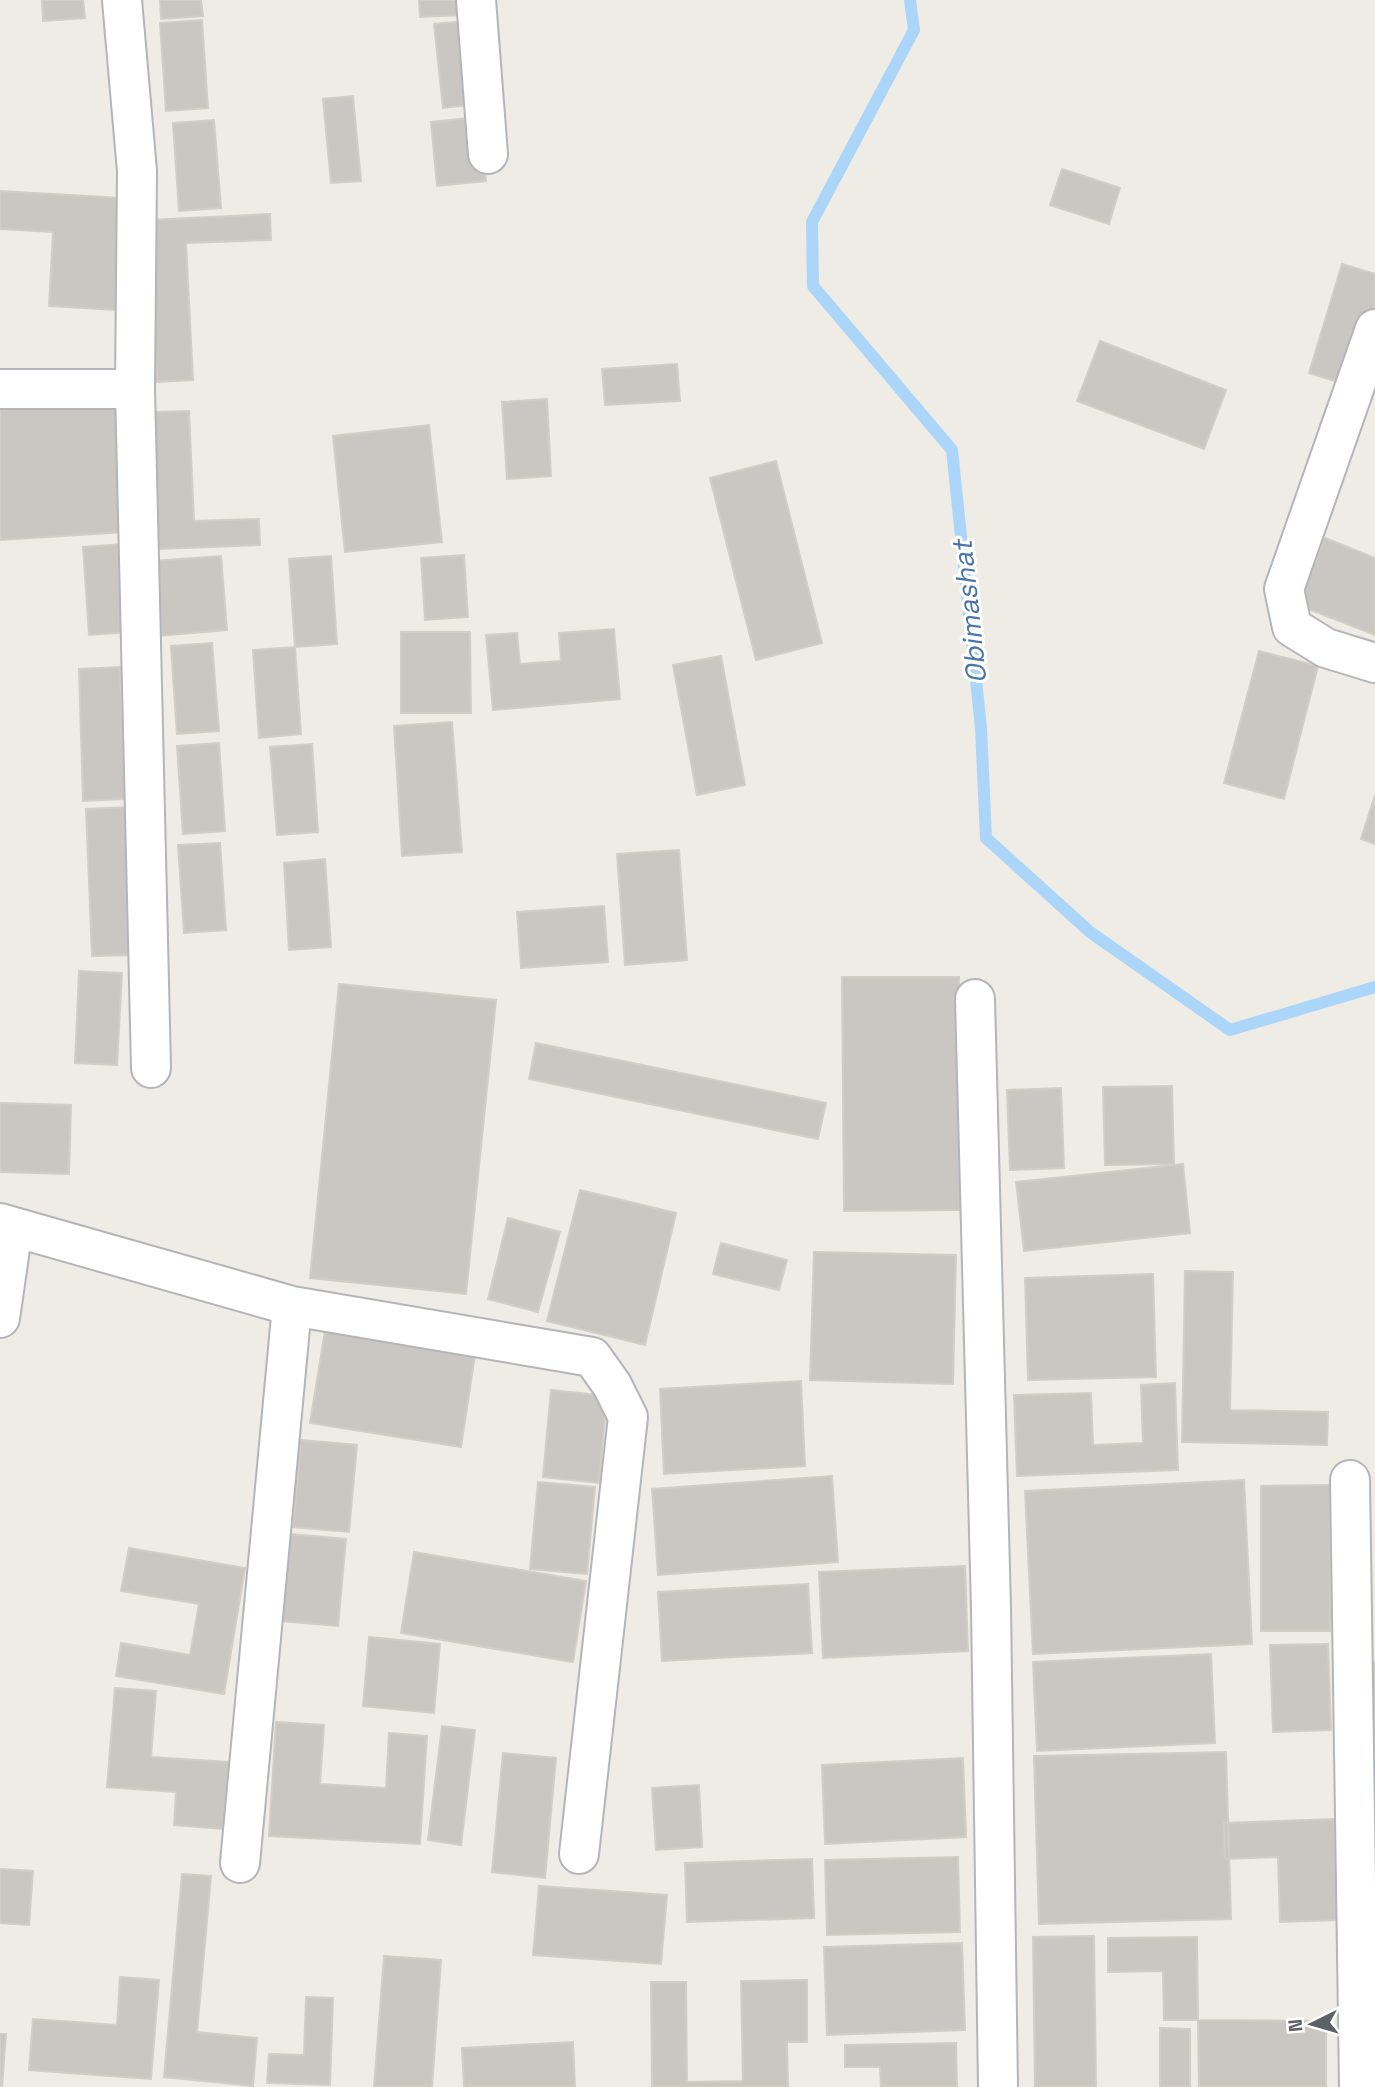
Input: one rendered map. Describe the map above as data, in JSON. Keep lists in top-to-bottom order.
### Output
{
  "water": ["Obimashat"],
  "north": "left"
}
